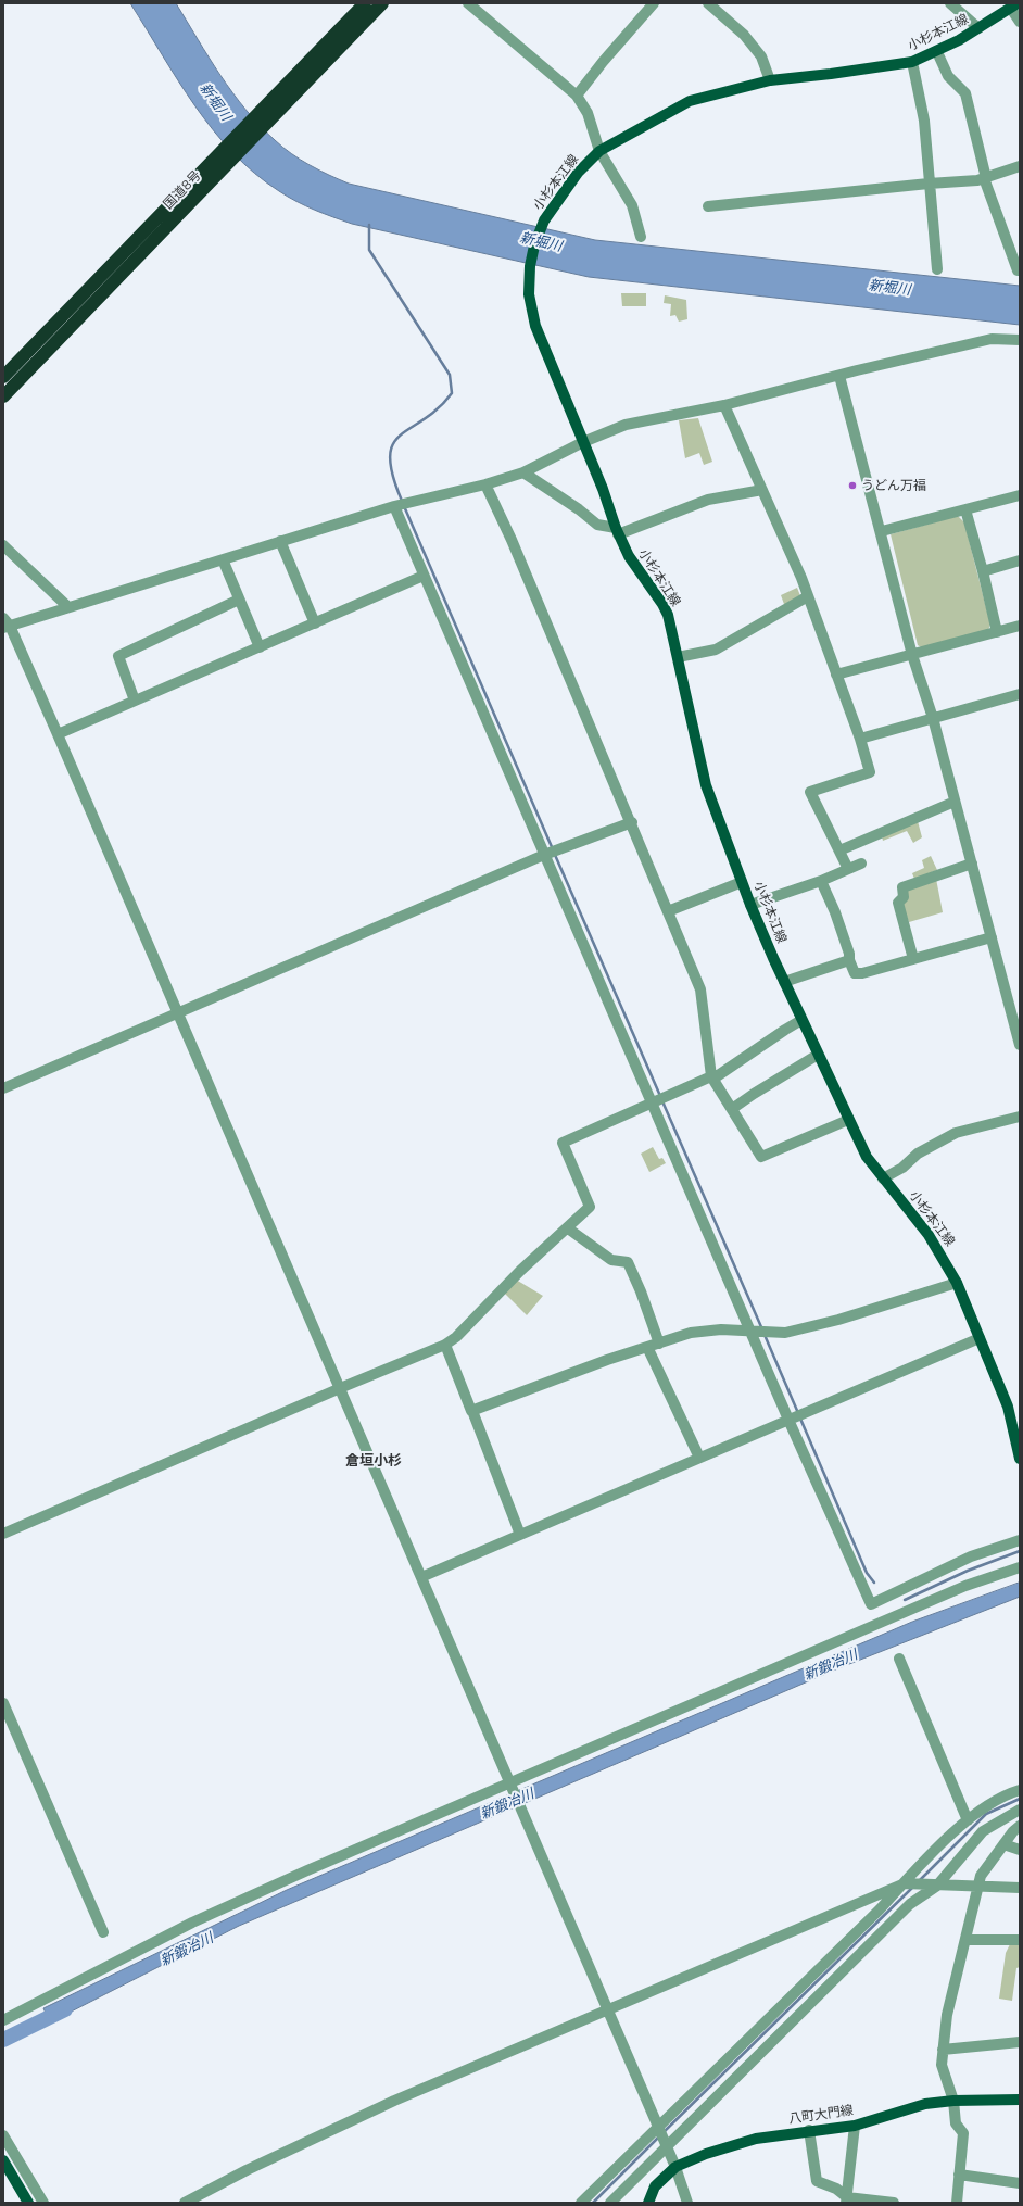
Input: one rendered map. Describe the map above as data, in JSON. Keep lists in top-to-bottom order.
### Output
{
  "streets": {
    "highway": ["国道8号"],
    "main road": ["小杉本江線", "八町大門線"]
  },
  "districts": ["倉垣小杉"],
  "water": ["新堀川", "新鍛冶川"],
  "places": ["うどん万福"]
}
